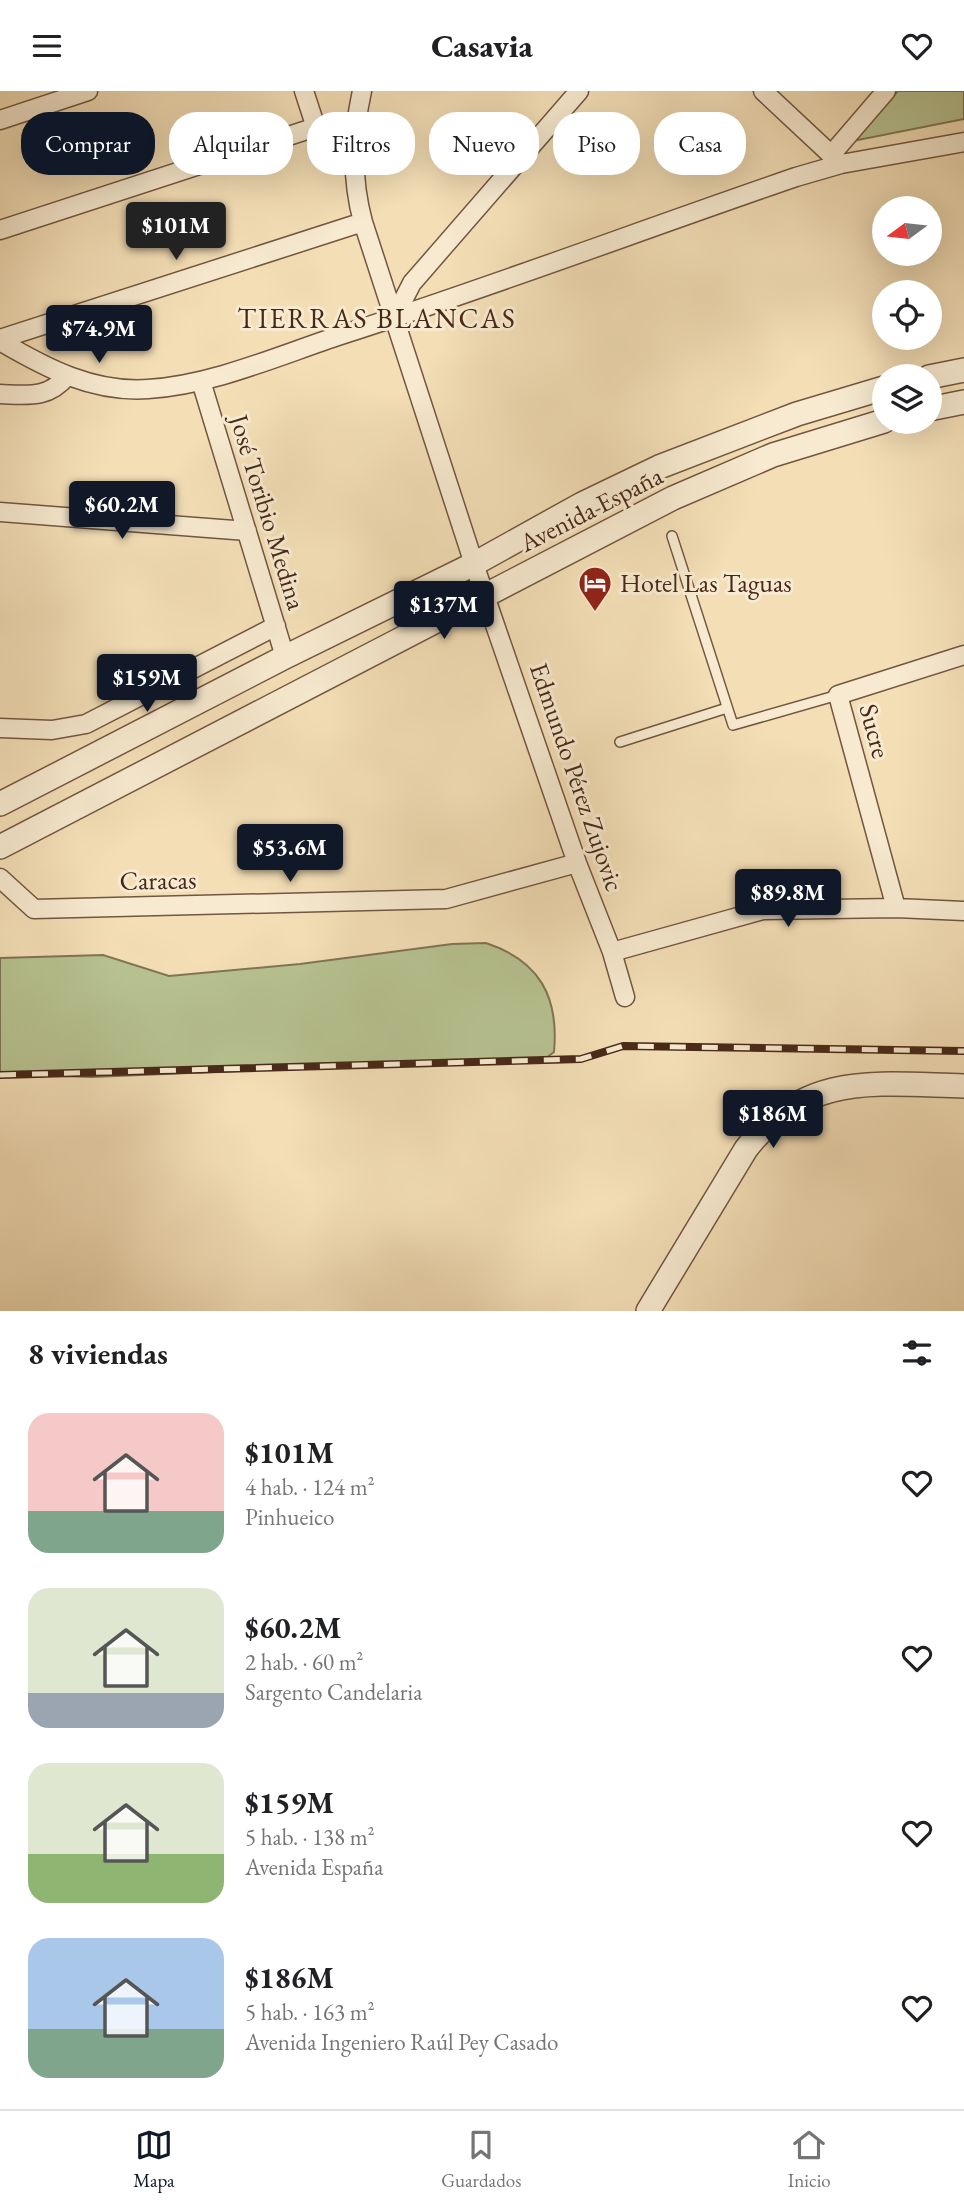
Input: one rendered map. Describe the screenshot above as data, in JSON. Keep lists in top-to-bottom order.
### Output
{
  "streets": {
    "street": [
      "Avenida España",
      "José Toribio Medina",
      "Sucre",
      "Edmundo Pérez Zujovic",
      "Caracas"
    ]
  },
  "crossings": [
    ["Avenida España", "José Toribio Medina"],
    ["Avenida España", "Edmundo Pérez Zujovic"],
    ["Edmundo Pérez Zujovic", "Caracas"]
  ],
  "districts": ["TIERRAS BLANCAS"],
  "places": {
    "hotel": ["Hotel Las Taguas"]
  },
  "north": "left",
  "page": {
    "header": "Casavia",
    "chip": [
      "Comprar",
      "Alquilar",
      "Filtros",
      "Nuevo",
      "Piso",
      "Casa"
    ],
    "price": [
      "$101M",
      "$74.9M",
      "$60.2M",
      "$137M",
      "$159M",
      "$53.6M",
      "$89.8M",
      "$186M"
    ],
    "heading": "8 viviendas",
    "list": [
      {
        "name": "$101M",
        "note": "4 hab. · 124 m² · Pinhueico"
      },
      {
        "name": "$60.2M",
        "note": "2 hab. · 60 m² · Sargento Candelaria"
      },
      {
        "name": "$159M",
        "note": "5 hab. · 138 m² · Avenida España"
      },
      {
        "name": "$186M",
        "note": "5 hab. · 163 m² · Avenida Ingeniero Raúl Pey Casado"
      }
    ],
    "tabs": ["Mapa", "Guardados", "Inicio"]
  }
}
